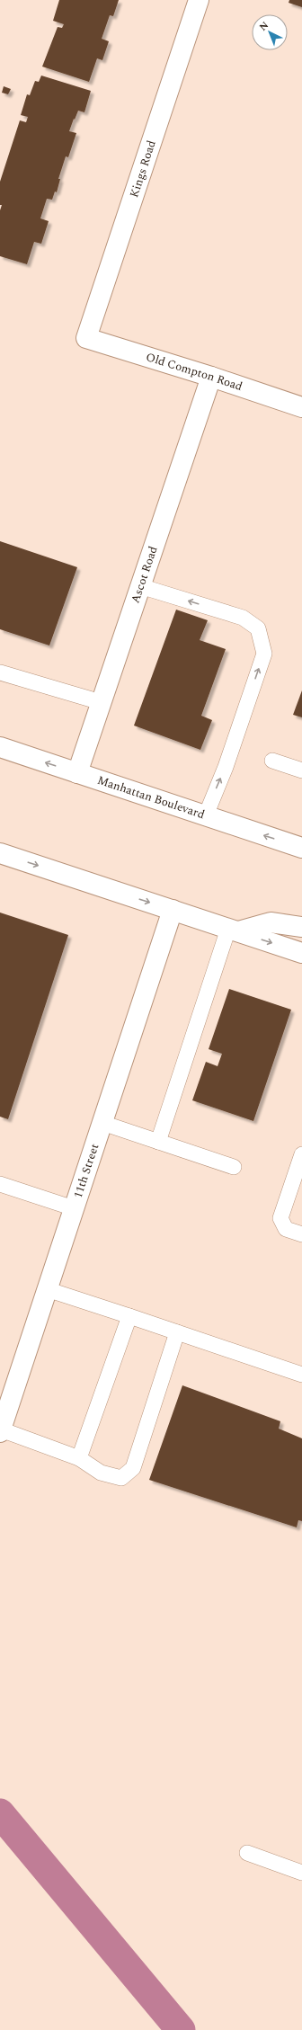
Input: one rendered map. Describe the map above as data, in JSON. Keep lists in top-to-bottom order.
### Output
{
  "streets": {
    "street": [
      "Kings Road",
      "Old Compton Road",
      "Ascot Road",
      "Manhattan Boulevard",
      "11th Street"
    ]
  },
  "crossings": [
    ["Kings Road", "Old Compton Road"],
    ["Old Compton Road", "Ascot Road"],
    ["Ascot Road", "Manhattan Boulevard"]
  ],
  "north": "top left"
}
